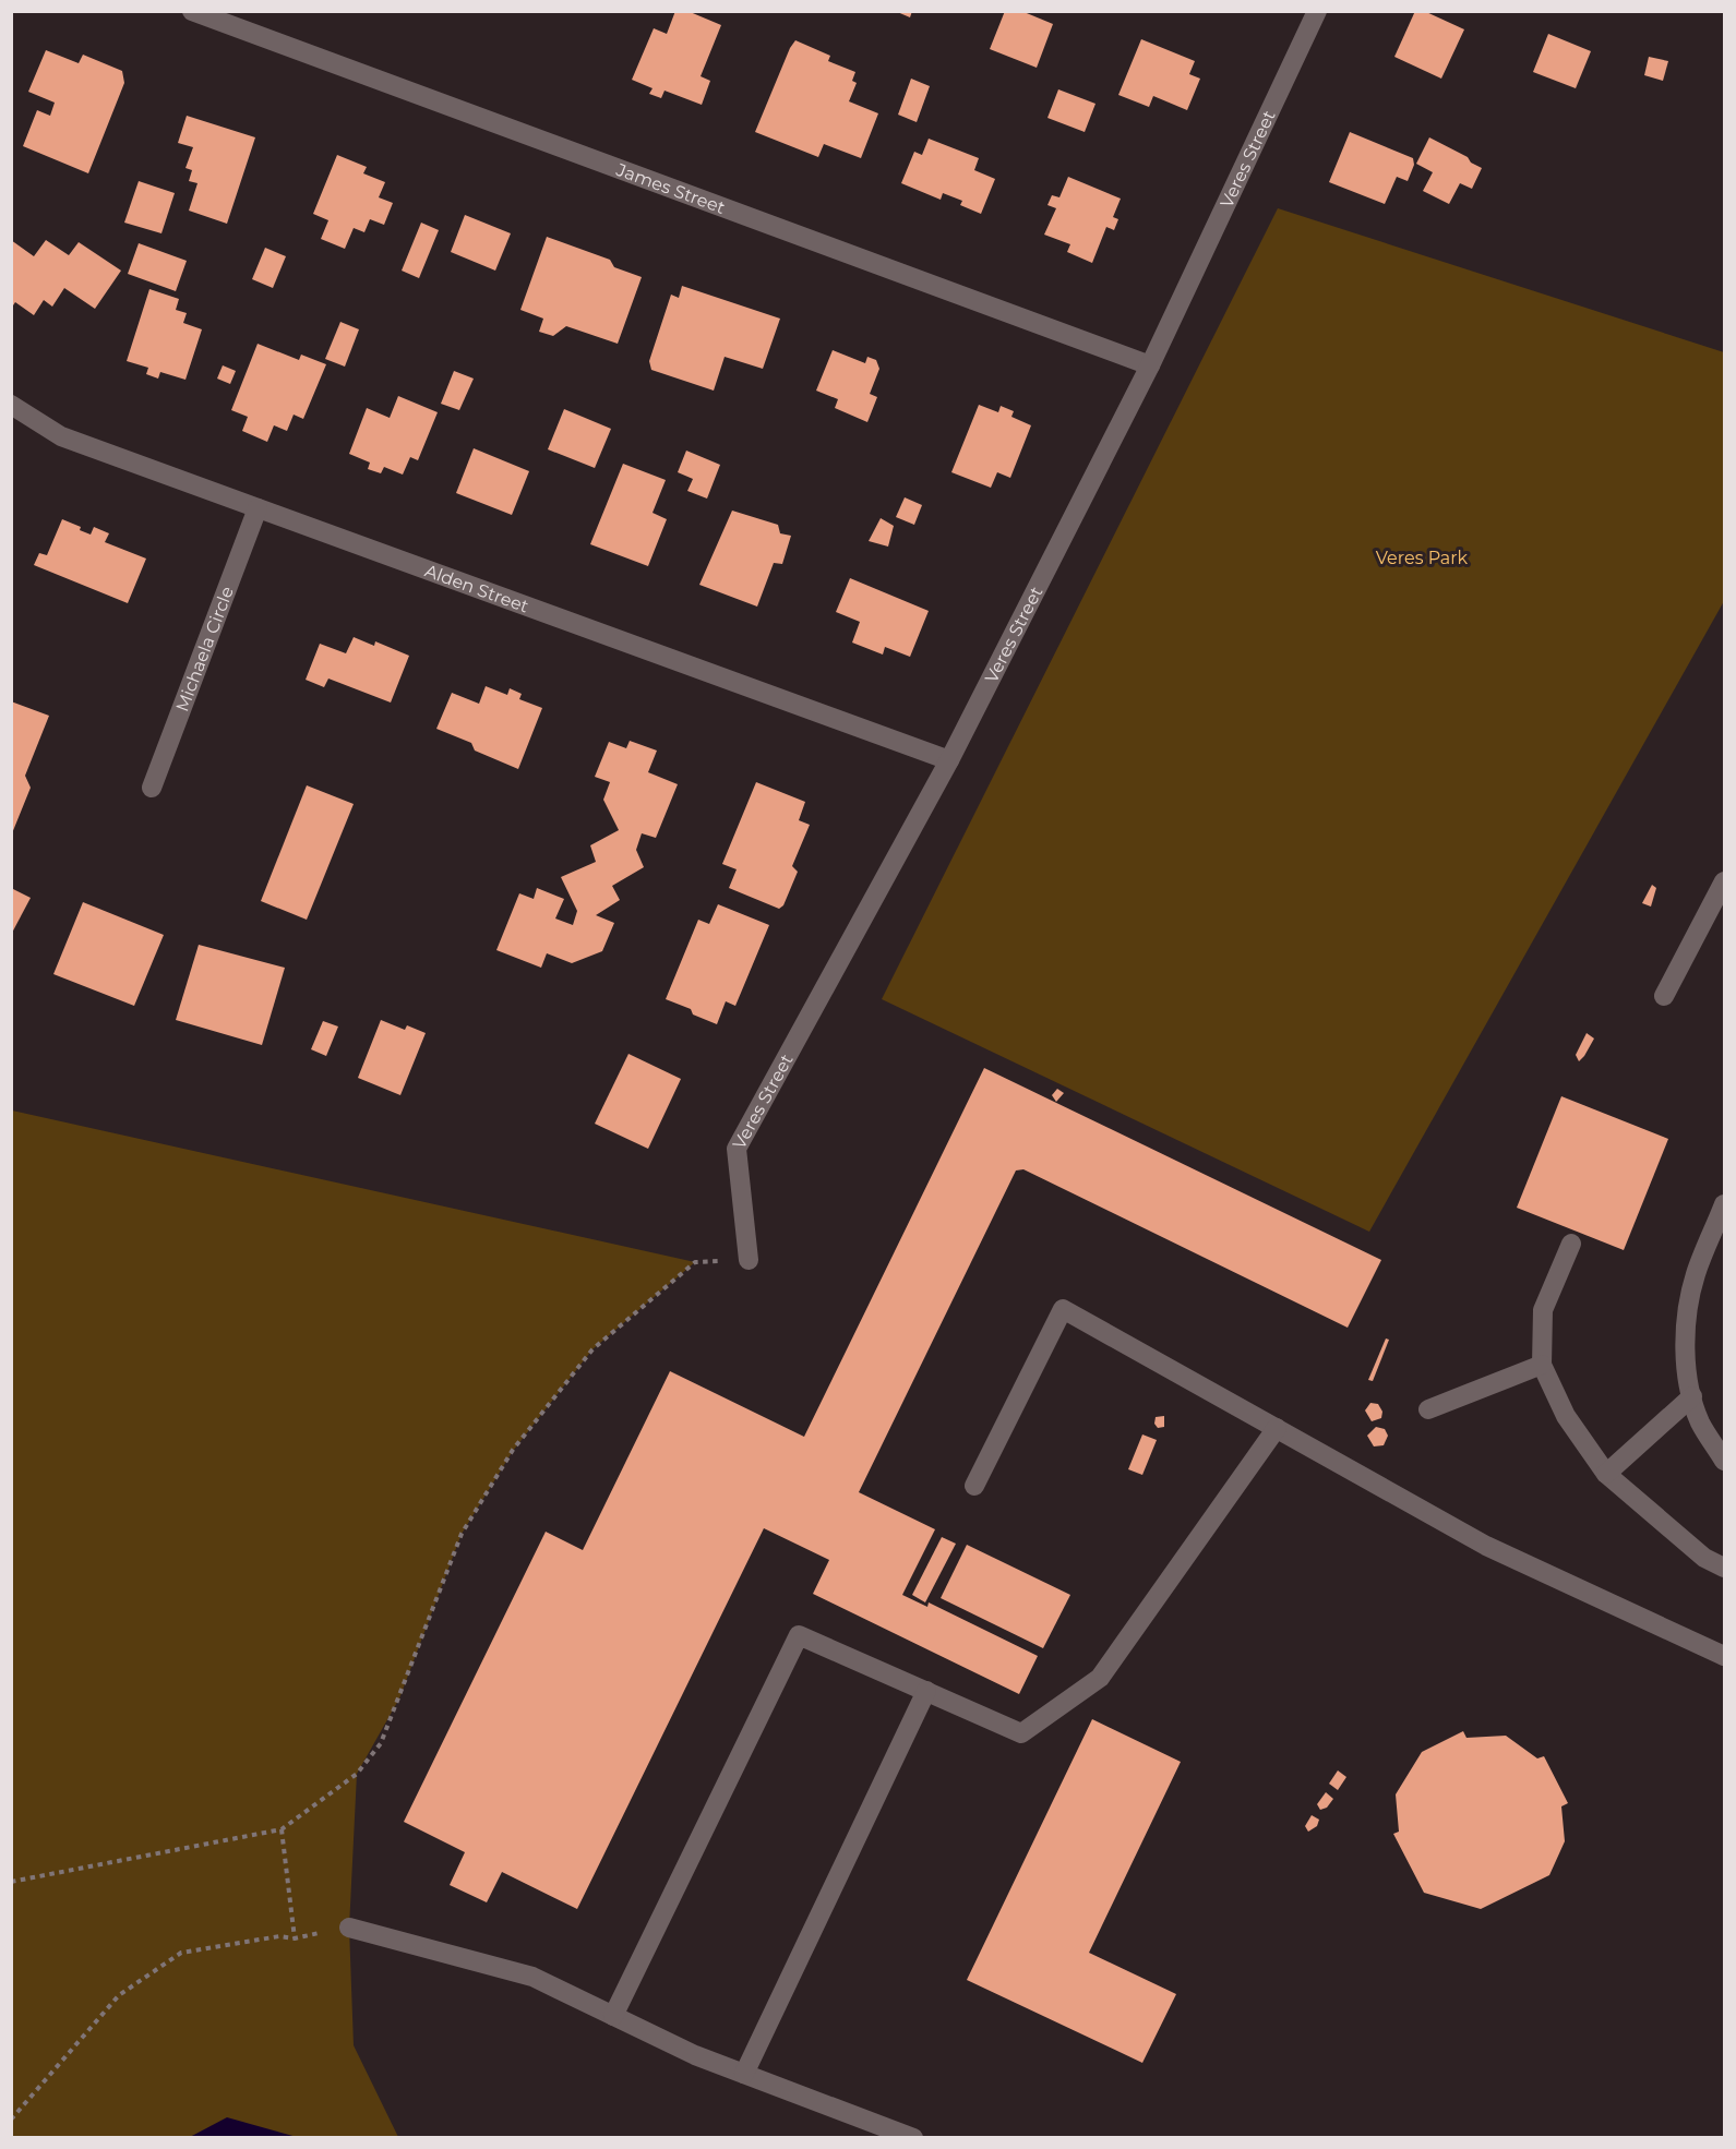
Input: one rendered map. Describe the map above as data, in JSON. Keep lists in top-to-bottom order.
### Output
{
  "streets": {
    "street": [
      "Veres Street",
      "James Street",
      "Alden Street",
      "Michaela Circle"
    ]
  },
  "crossings": [
    ["Veres Street", "James Street"],
    ["Veres Street", "Alden Street"],
    ["Alden Street", "Michaela Circle"]
  ],
  "parks": ["Veres Park"]
}
